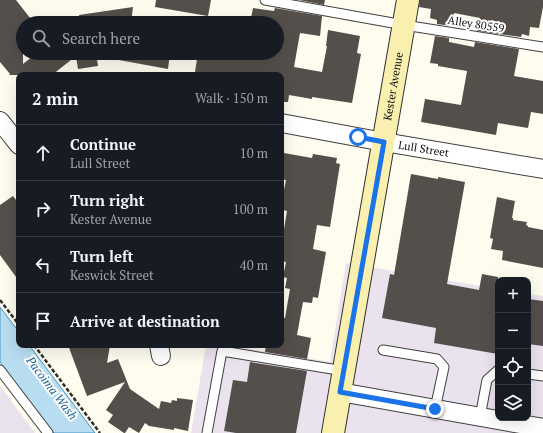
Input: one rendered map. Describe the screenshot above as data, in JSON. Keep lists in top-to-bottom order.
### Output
{
  "streets": {
    "street": ["Kester Avenue", "Lull Street"],
    "lane": ["Alley 80559"]
  },
  "crossings": [
    ["Alley 80559", "Kester Avenue"],
    ["Kester Avenue", "Lull Street"]
  ],
  "water": ["Pacoima Wash"],
  "page": {
    "search": "Search here",
    "heading": ["2 min", "Walk · 150 m"],
    "list": [
      ["Continue", "Lull Street", "10 m"],
      ["Turn right", "Kester Avenue", "100 m"],
      ["Turn left", "Keswick Street", "40 m"],
      "Arrive at destination"
    ],
    "map_buttons": ["+", "−"]
  }
}
